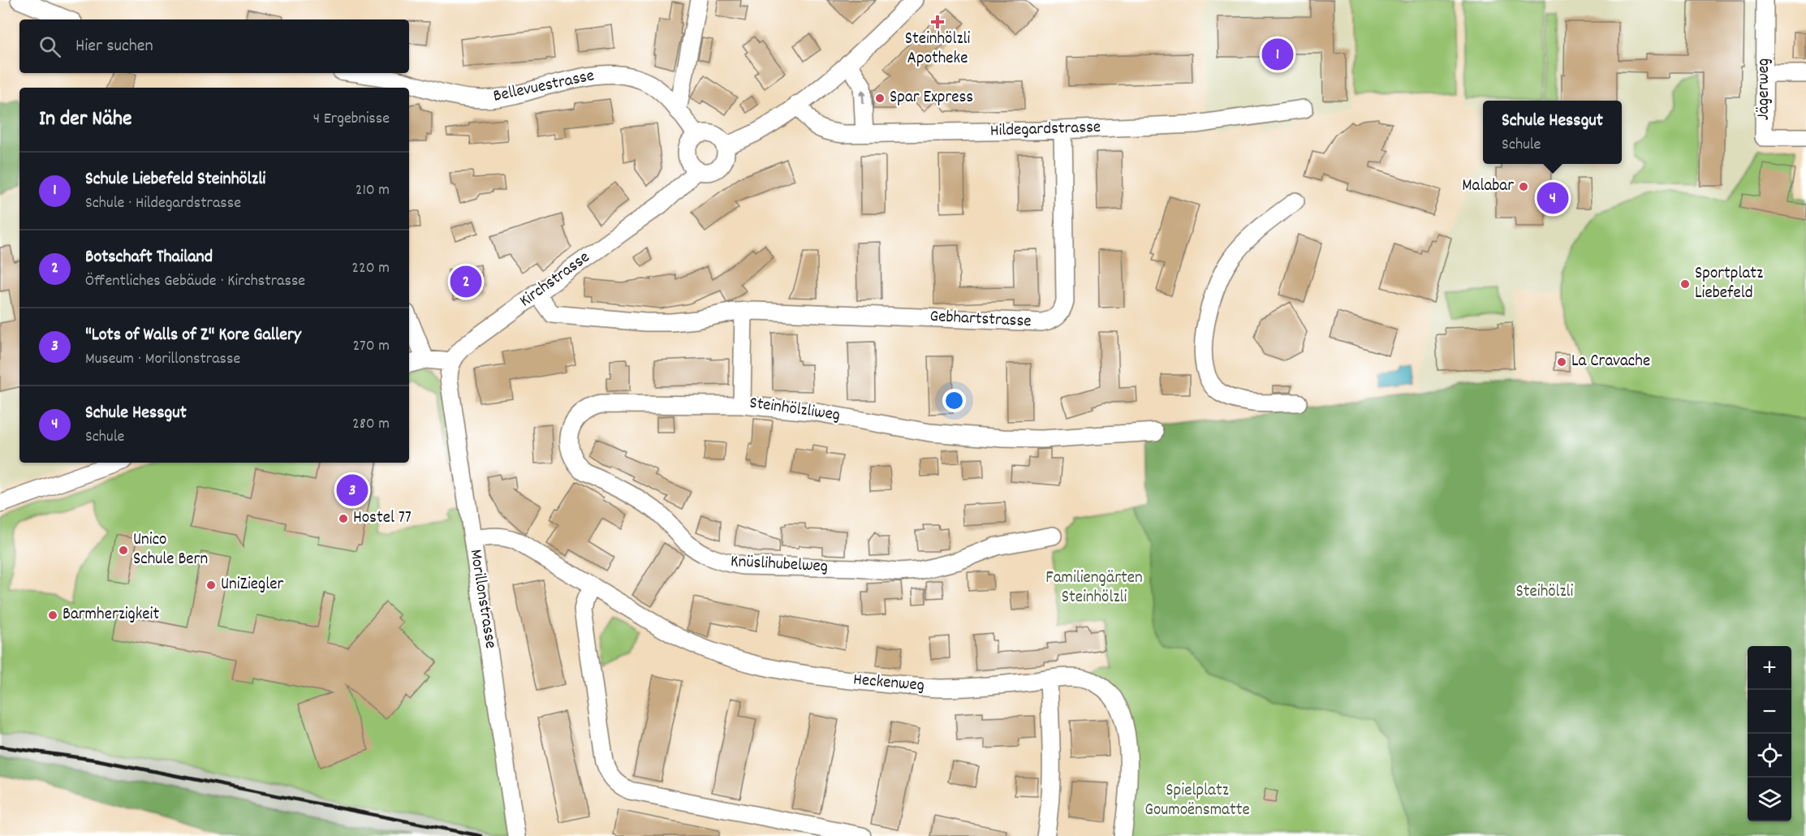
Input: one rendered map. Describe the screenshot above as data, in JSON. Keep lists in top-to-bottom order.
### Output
{
  "streets": {
    "street": [
      "Bellevuestrasse",
      "Jägerweg",
      "Hildegardstrasse",
      "Kirchstrasse",
      "Gebhartstrasse",
      "Steinhölzliweg",
      "Knüslihubelweg",
      "Morillonstrasse",
      "Heckenweg"
    ]
  },
  "crossings": [
    ["Bellevuestrasse", "Kirchstrasse"],
    ["Hildegardstrasse", "Gebhartstrasse"],
    ["Kirchstrasse", "Morillonstrasse"],
    ["Gebhartstrasse", "Steinhölzliweg"],
    ["Steinhölzliweg", "Knüslihubelweg"],
    ["Morillonstrasse", "Heckenweg"]
  ],
  "parks": ["Familiengärten Steinhölzli", "Steihölzli", "Spielplatz Goumoënsmatte"],
  "places": {
    "health": ["Steinhölzli Apotheke"],
    "other": [
      "Spar Express",
      "Malabar",
      "Sportplatz Liebefeld",
      "La Cravache",
      "Hostel 77",
      "Unico Schule Bern",
      "UniZiegler",
      "Barmherzigkeit"
    ]
  },
  "page": {
    "search": "Hier suchen",
    "pins": [
      "1",
      "4",
      "2",
      "3"
    ],
    "heading": ["In der Nähe", "4 Ergebnisse"],
    "popup": ["Schule Hessgut", "Schule"],
    "list": [
      {
        "mark": "1",
        "name": "Schule Liebefeld Steinhölzli",
        "note": "Schule · Hildegardstrasse",
        "value": "210 m"
      },
      {
        "mark": "2",
        "name": "Botschaft Thailand",
        "note": "Öffentliches Gebäude · Kirchstrasse",
        "value": "220 m"
      },
      {
        "mark": "3",
        "name": "\"Lots of Walls of Z\" Kore Gallery",
        "note": "Museum · Morillonstrasse",
        "value": "270 m"
      },
      {
        "mark": "4",
        "name": "Schule Hessgut",
        "note": "Schule",
        "value": "280 m"
      }
    ],
    "map_buttons": ["+", "−"]
  }
}
